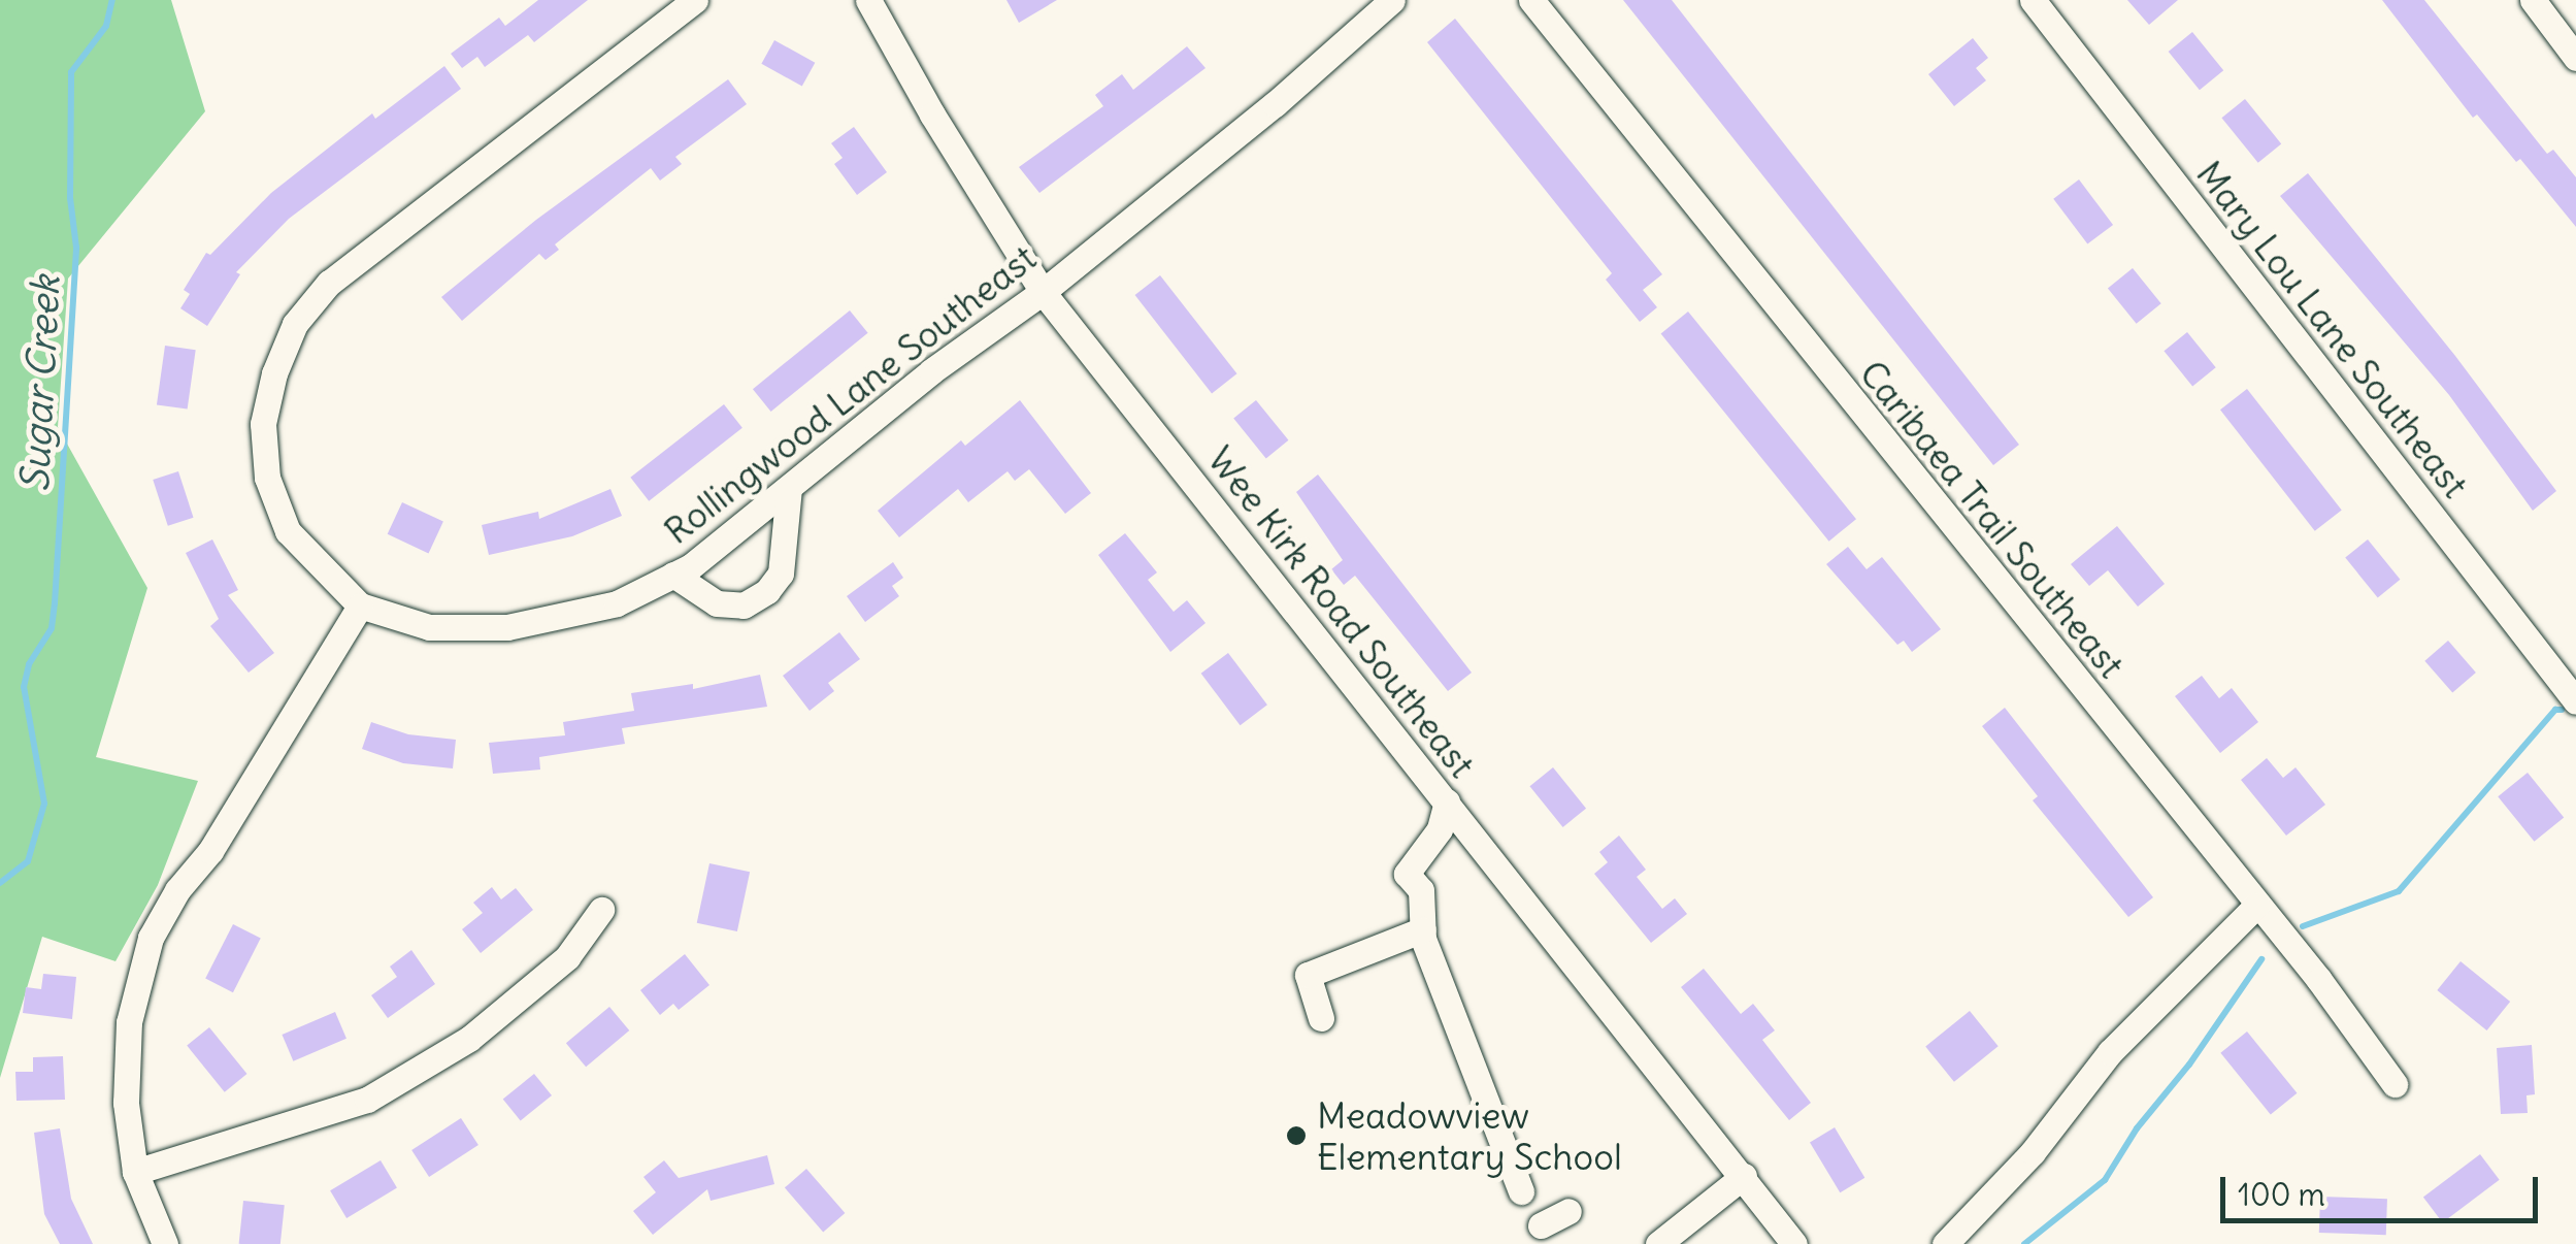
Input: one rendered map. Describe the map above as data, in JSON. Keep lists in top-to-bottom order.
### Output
{
  "streets": {
    "street": [
      "Mary Lou Lane Southeast",
      "Rollingwood Lane Southeast",
      "Caribaea Trail Southeast",
      "Wee Kirk Road Southeast"
    ]
  },
  "crossings": [
    ["Rollingwood Lane Southeast", "Wee Kirk Road Southeast"]
  ],
  "water": ["Sugar Creek"],
  "places": ["Meadowview Elementary School"],
  "scale_bar": "100 m"
}
